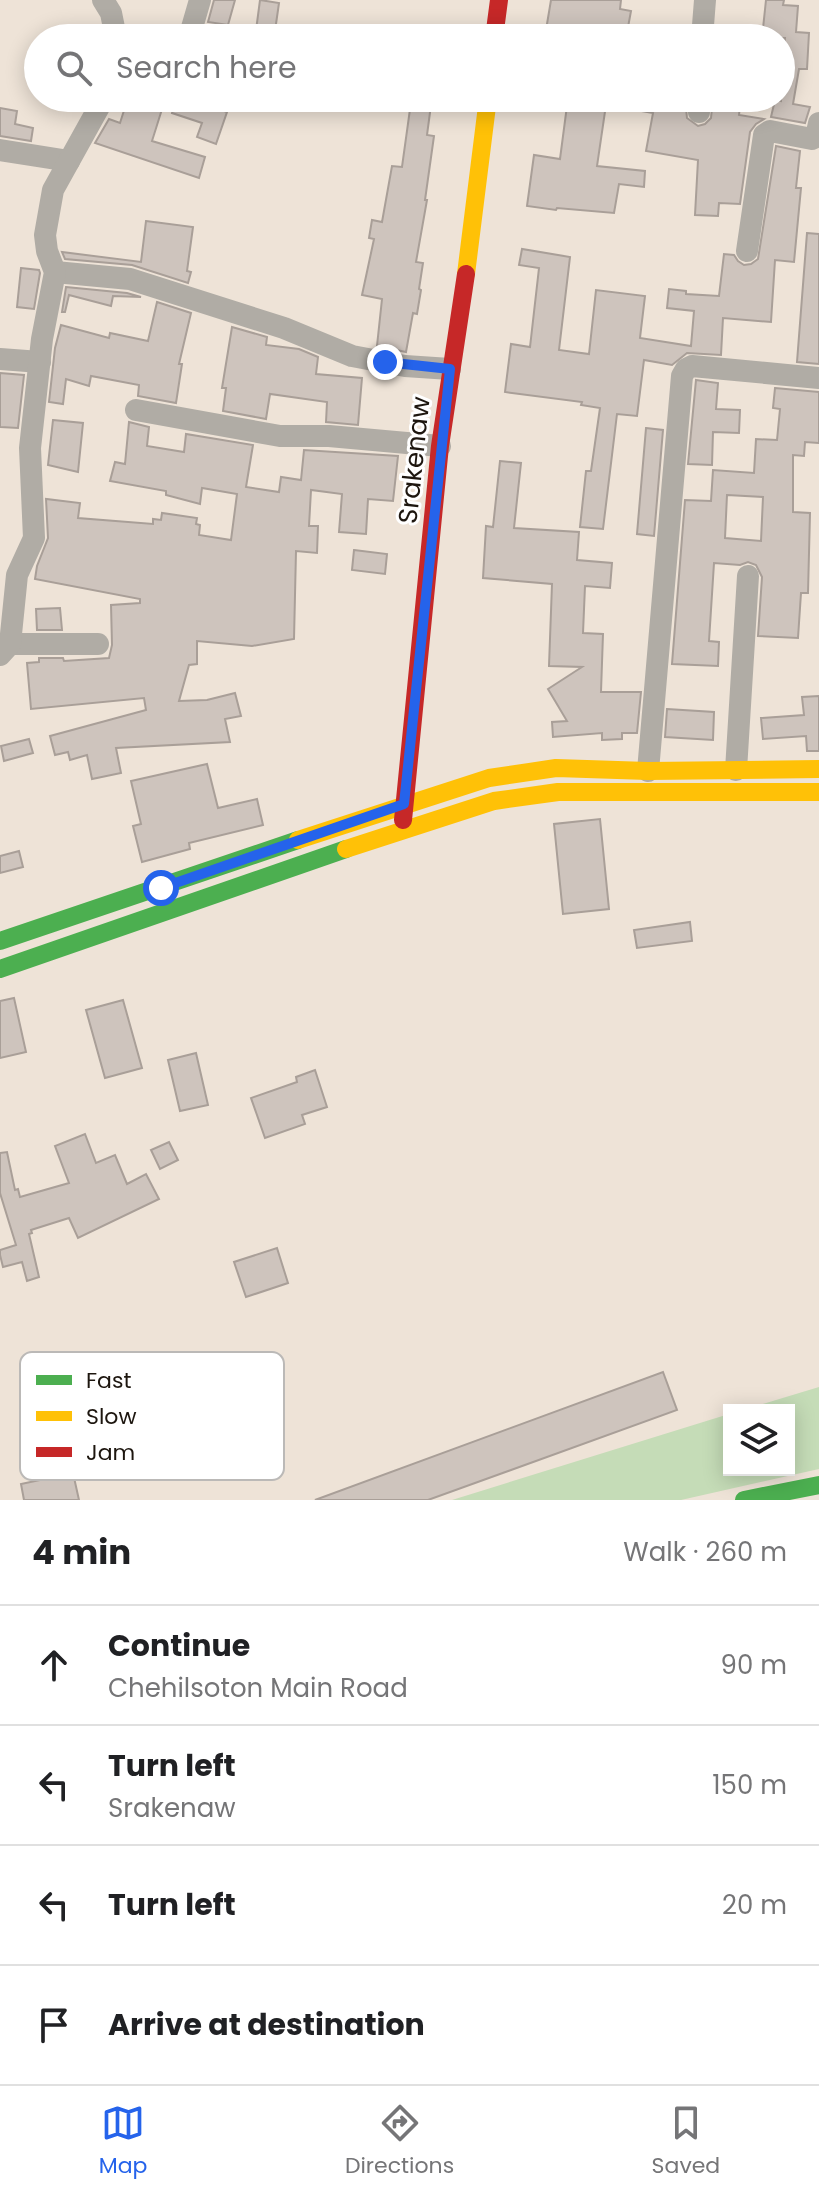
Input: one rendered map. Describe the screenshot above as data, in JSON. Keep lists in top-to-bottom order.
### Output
{
  "streets": {
    "main road": ["Srakenaw"]
  },
  "legend": ["Fast", "Slow", "Jam"],
  "page": {
    "search": "Search here",
    "heading": ["4 min", "Walk · 260 m"],
    "list": [
      ["Continue", "Chehilsoton Main Road", "90 m"],
      ["Turn left", "Srakenaw", "150 m"],
      ["Turn left", "20 m"],
      "Arrive at destination"
    ],
    "nav": ["Map", "Directions", "Saved"]
  }
}
